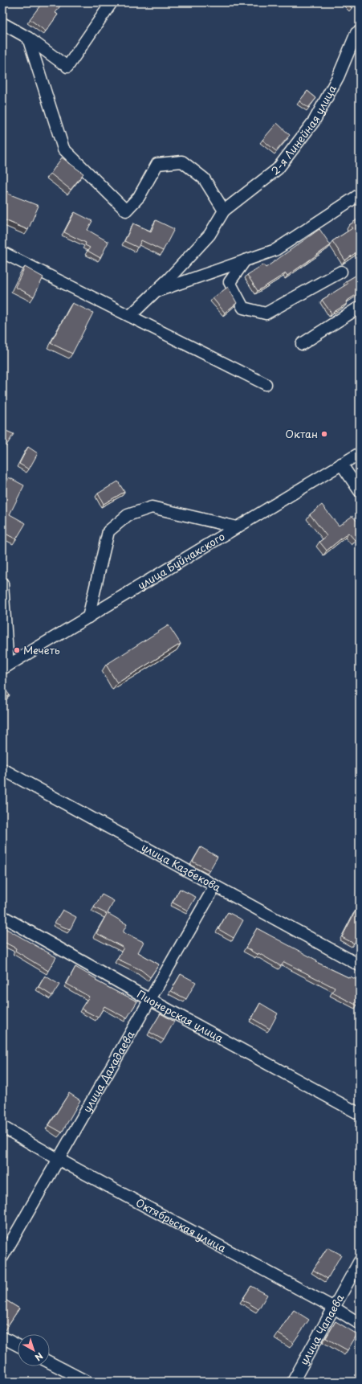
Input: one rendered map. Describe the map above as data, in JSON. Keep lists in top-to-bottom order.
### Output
{
  "streets": {
    "street": [
      "2-я Линейная улица",
      "улица Буйнакского",
      "улица Казбекова",
      "Пионерская улица",
      "улица Дахадаева",
      "Октябрьская улица",
      "улица Чапаева"
    ]
  },
  "crossings": [
    ["улица Казбекова", "улица Дахадаева"],
    ["Пионерская улица", "улица Дахадаева"],
    ["улица Дахадаева", "Октябрьская улица"],
    ["Октябрьская улица", "улица Чапаева"]
  ],
  "places": ["Октан", "Мечеть"],
  "north": "bottom right"
}
